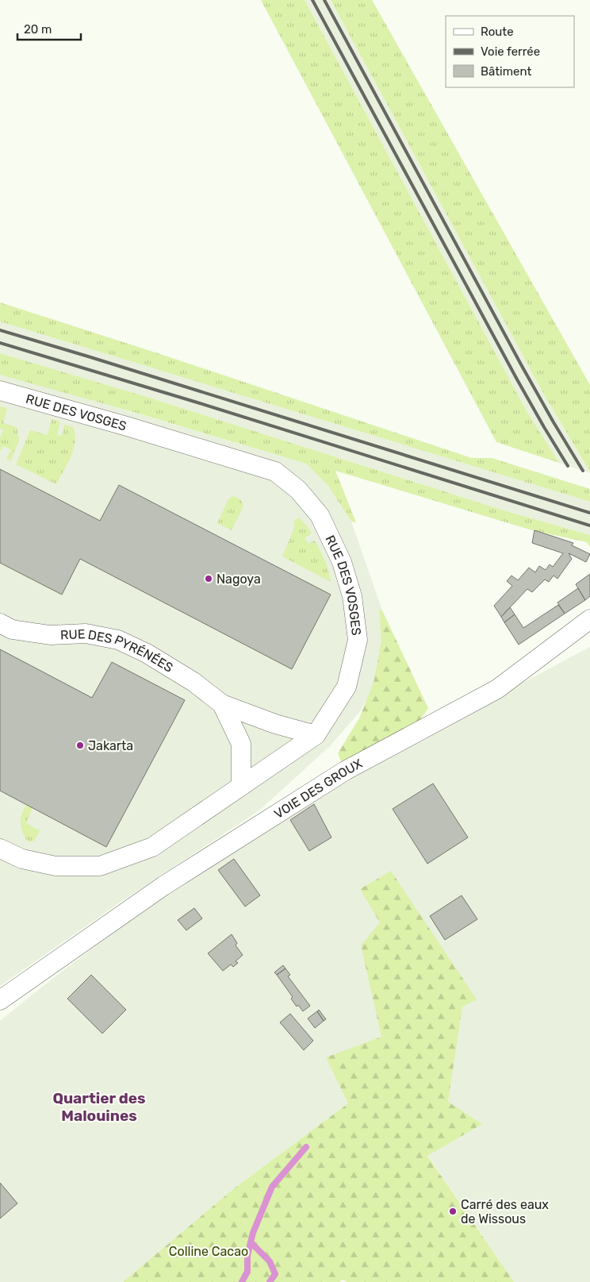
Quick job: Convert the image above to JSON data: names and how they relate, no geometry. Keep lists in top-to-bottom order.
{
  "streets": {
    "street": ["RUE DES VOSGES", "RUE DES PYRÉNÉES", "VOIE DES GROUX"]
  },
  "crossings": [
    ["RUE DES VOSGES", "RUE DES PYRÉNÉES"]
  ],
  "districts": ["Quartier des Malouines"],
  "parks": ["Colline Cacao"],
  "places": ["Nagoya", "Jakarta", "Carré des eaux de Wissous"],
  "legend": ["Route", "Voie ferrée", "Bâtiment"],
  "scale_bar": "20 m"
}
